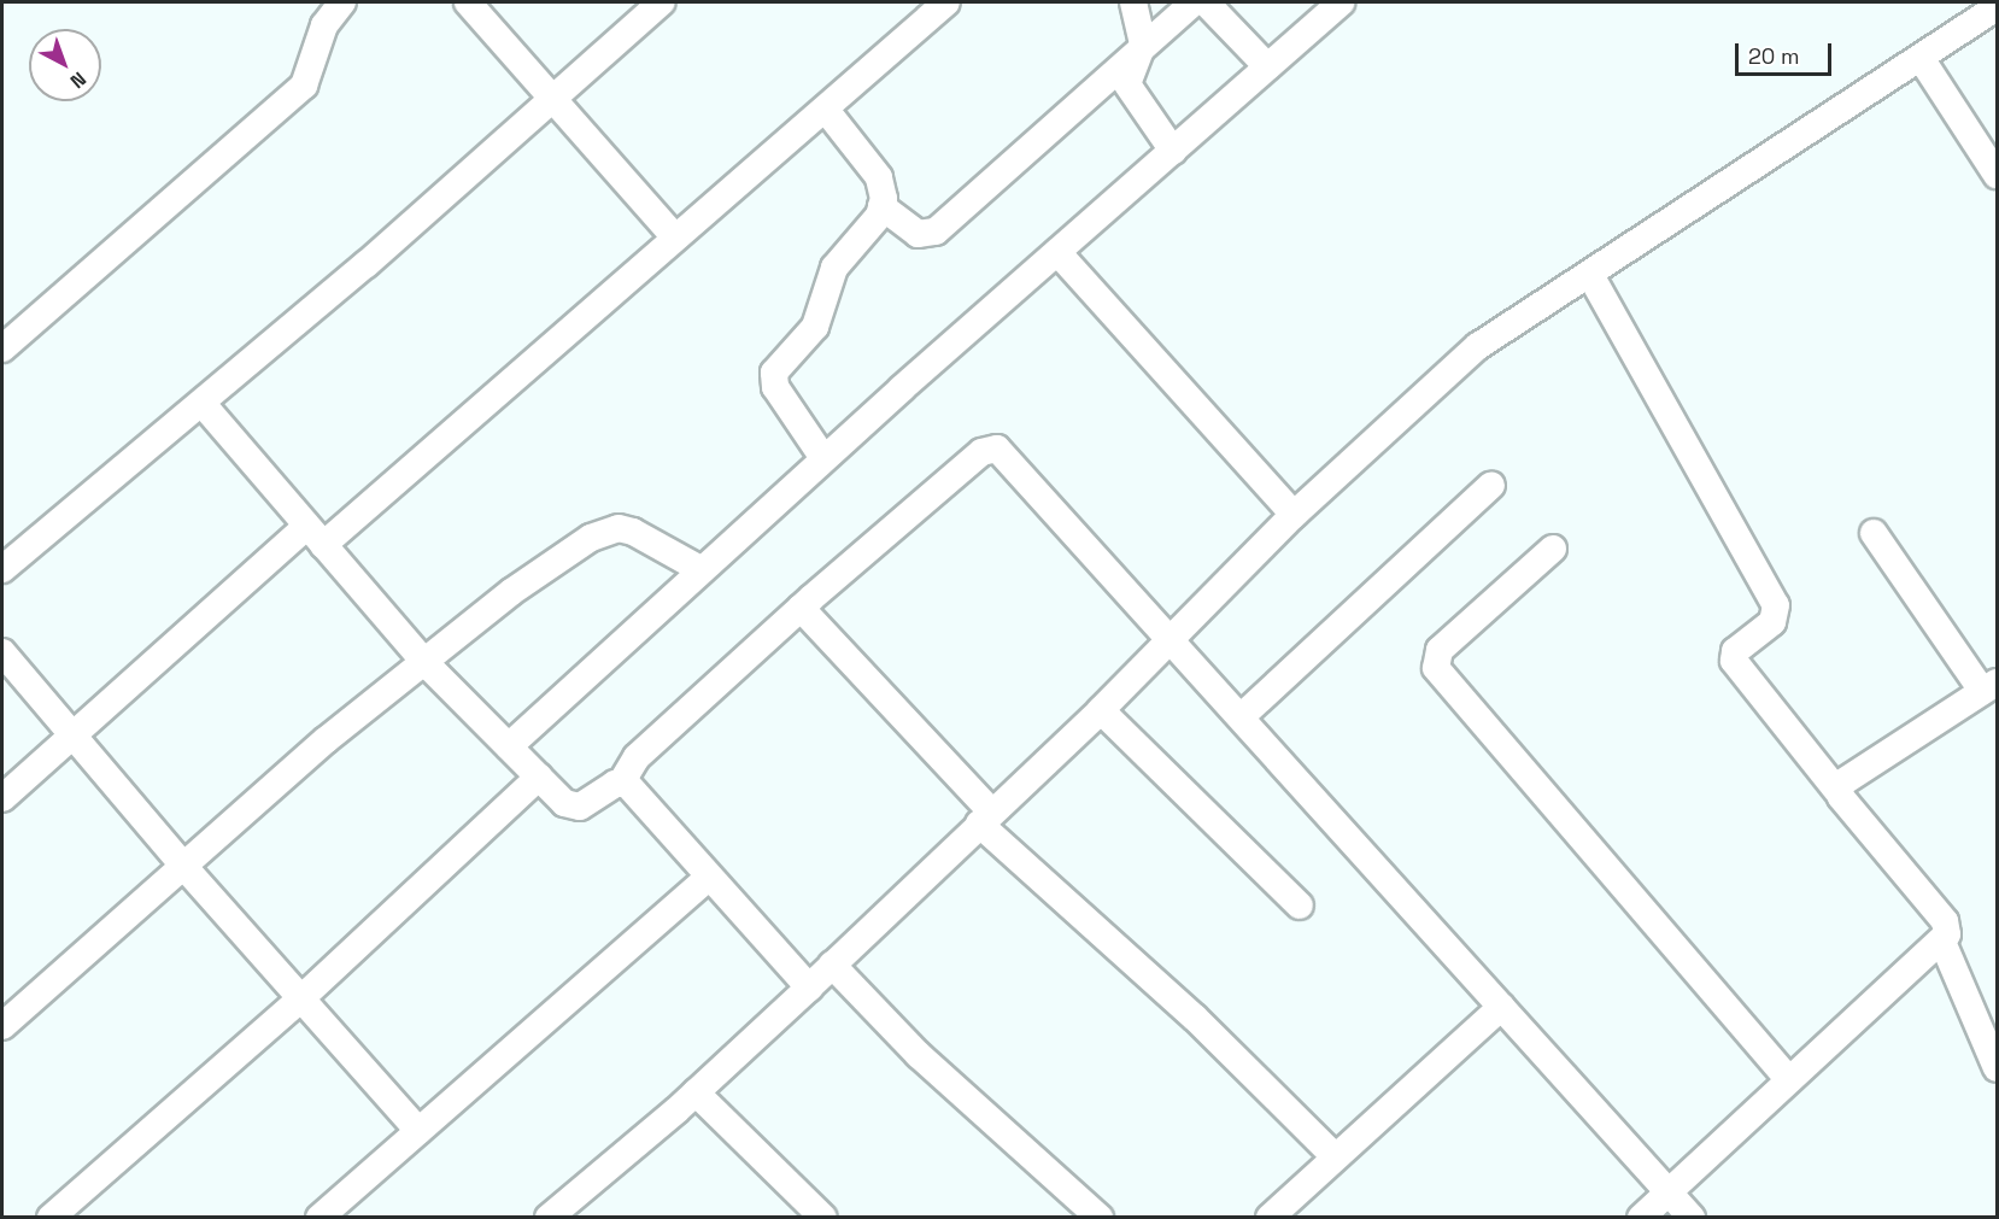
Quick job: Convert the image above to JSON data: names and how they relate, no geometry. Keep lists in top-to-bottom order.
{
  "scale_bar": "20 m",
  "north": "bottom right"
}
